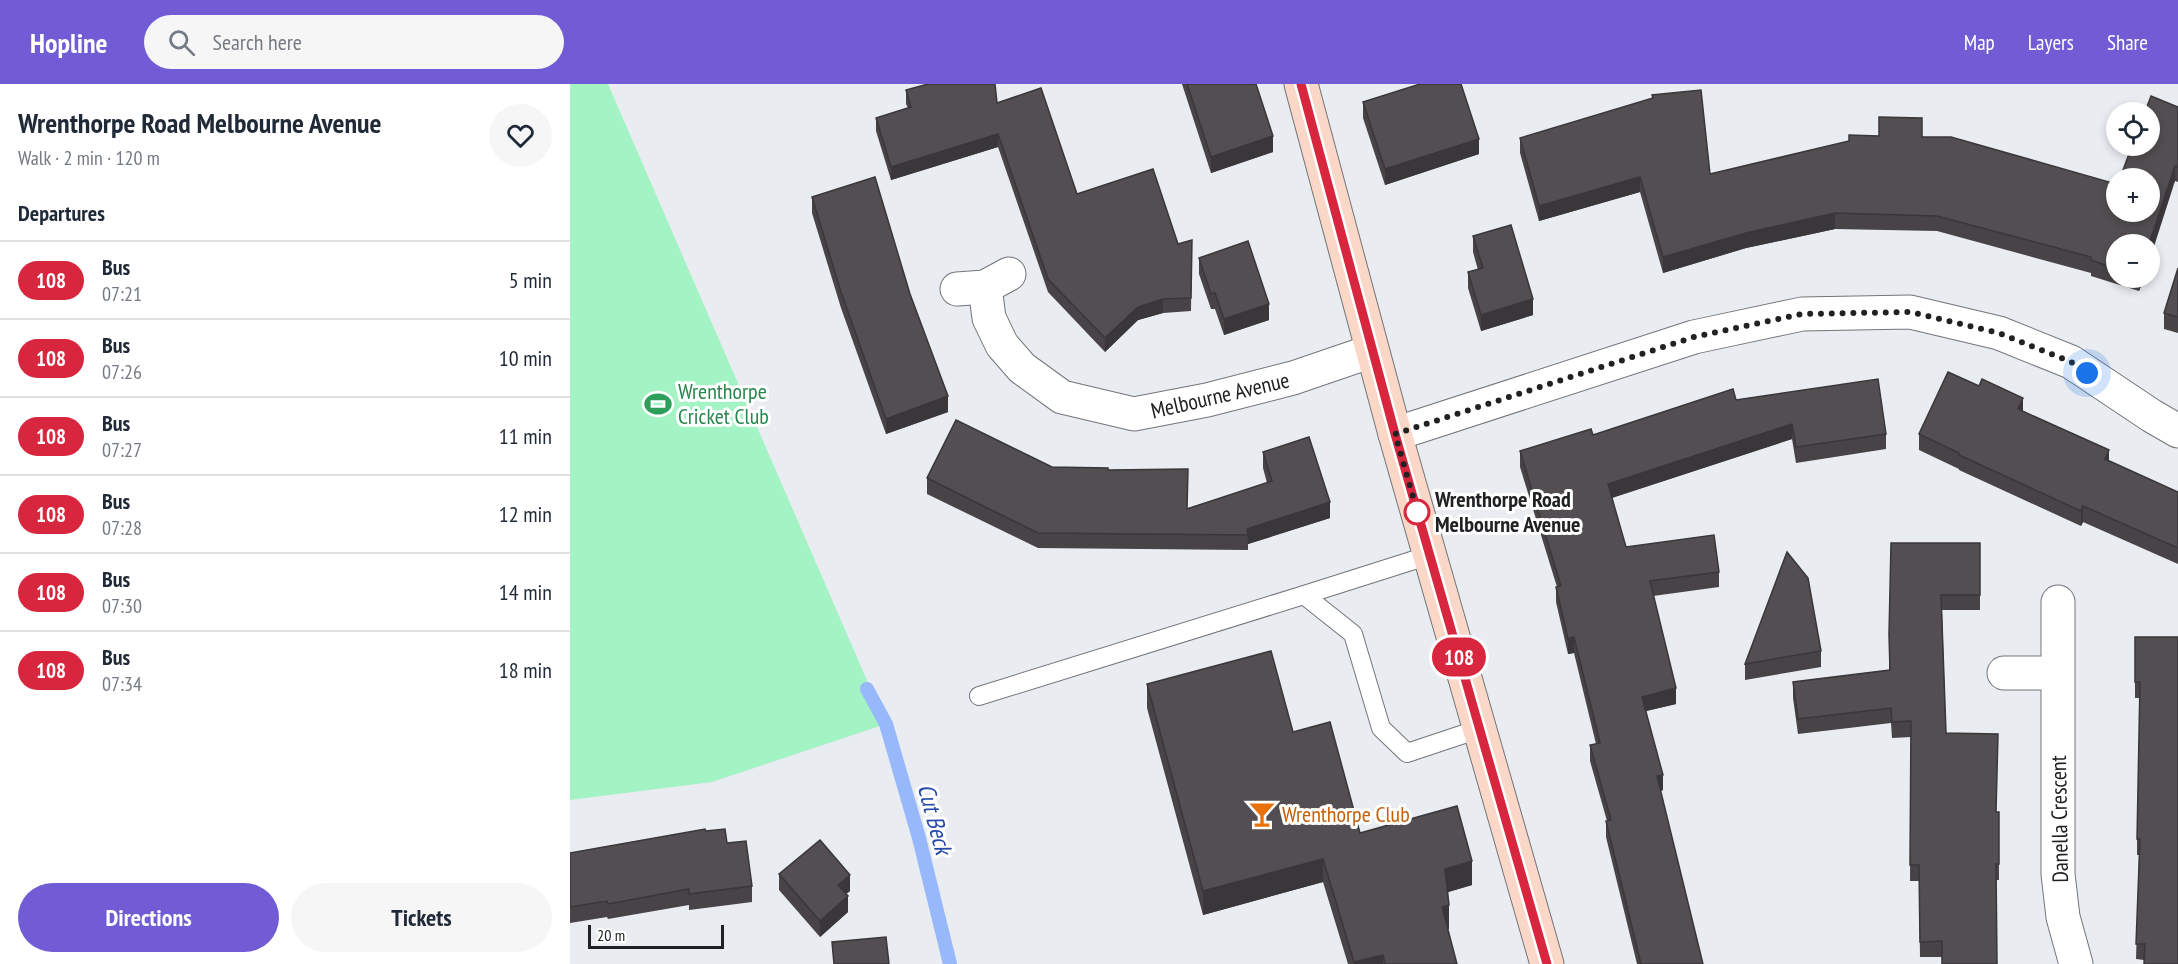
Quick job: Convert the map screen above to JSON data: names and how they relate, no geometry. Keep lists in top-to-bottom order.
{
  "streets": {
    "street": ["Melbourne Avenue", "Danella Crescent"]
  },
  "water": ["Cut Beck"],
  "places": {
    "sports": ["Wrenthorpe Cricket Club"],
    "other": ["Wrenthorpe Road Melbourne Avenue"],
    "bar": ["Wrenthorpe Club"]
  },
  "lines": ["bus line 108"],
  "scale_bar": "20 m",
  "page": {
    "header": "Hopline",
    "search": "Search here",
    "nav": ["Map", "Layers", "Share"],
    "heading": [
      ["Wrenthorpe Road Melbourne Avenue", "Walk · 2 min · 120 m"],
      "Departures"
    ],
    "on_map": "108",
    "map_buttons": ["+", "−"],
    "list": [
      {
        "mark": "108",
        "name": "Bus",
        "note": "07:21",
        "value": "5 min"
      },
      {
        "mark": "108",
        "name": "Bus",
        "note": "07:26",
        "value": "10 min"
      },
      {
        "mark": "108",
        "name": "Bus",
        "note": "07:27",
        "value": "11 min"
      },
      {
        "mark": "108",
        "name": "Bus",
        "note": "07:28",
        "value": "12 min"
      },
      {
        "mark": "108",
        "name": "Bus",
        "note": "07:30",
        "value": "14 min"
      },
      {
        "mark": "108",
        "name": "Bus",
        "note": "07:34",
        "value": "18 min"
      }
    ],
    "buttons": ["Directions", "Tickets"],
    "scale": "20 m"
  }
}
